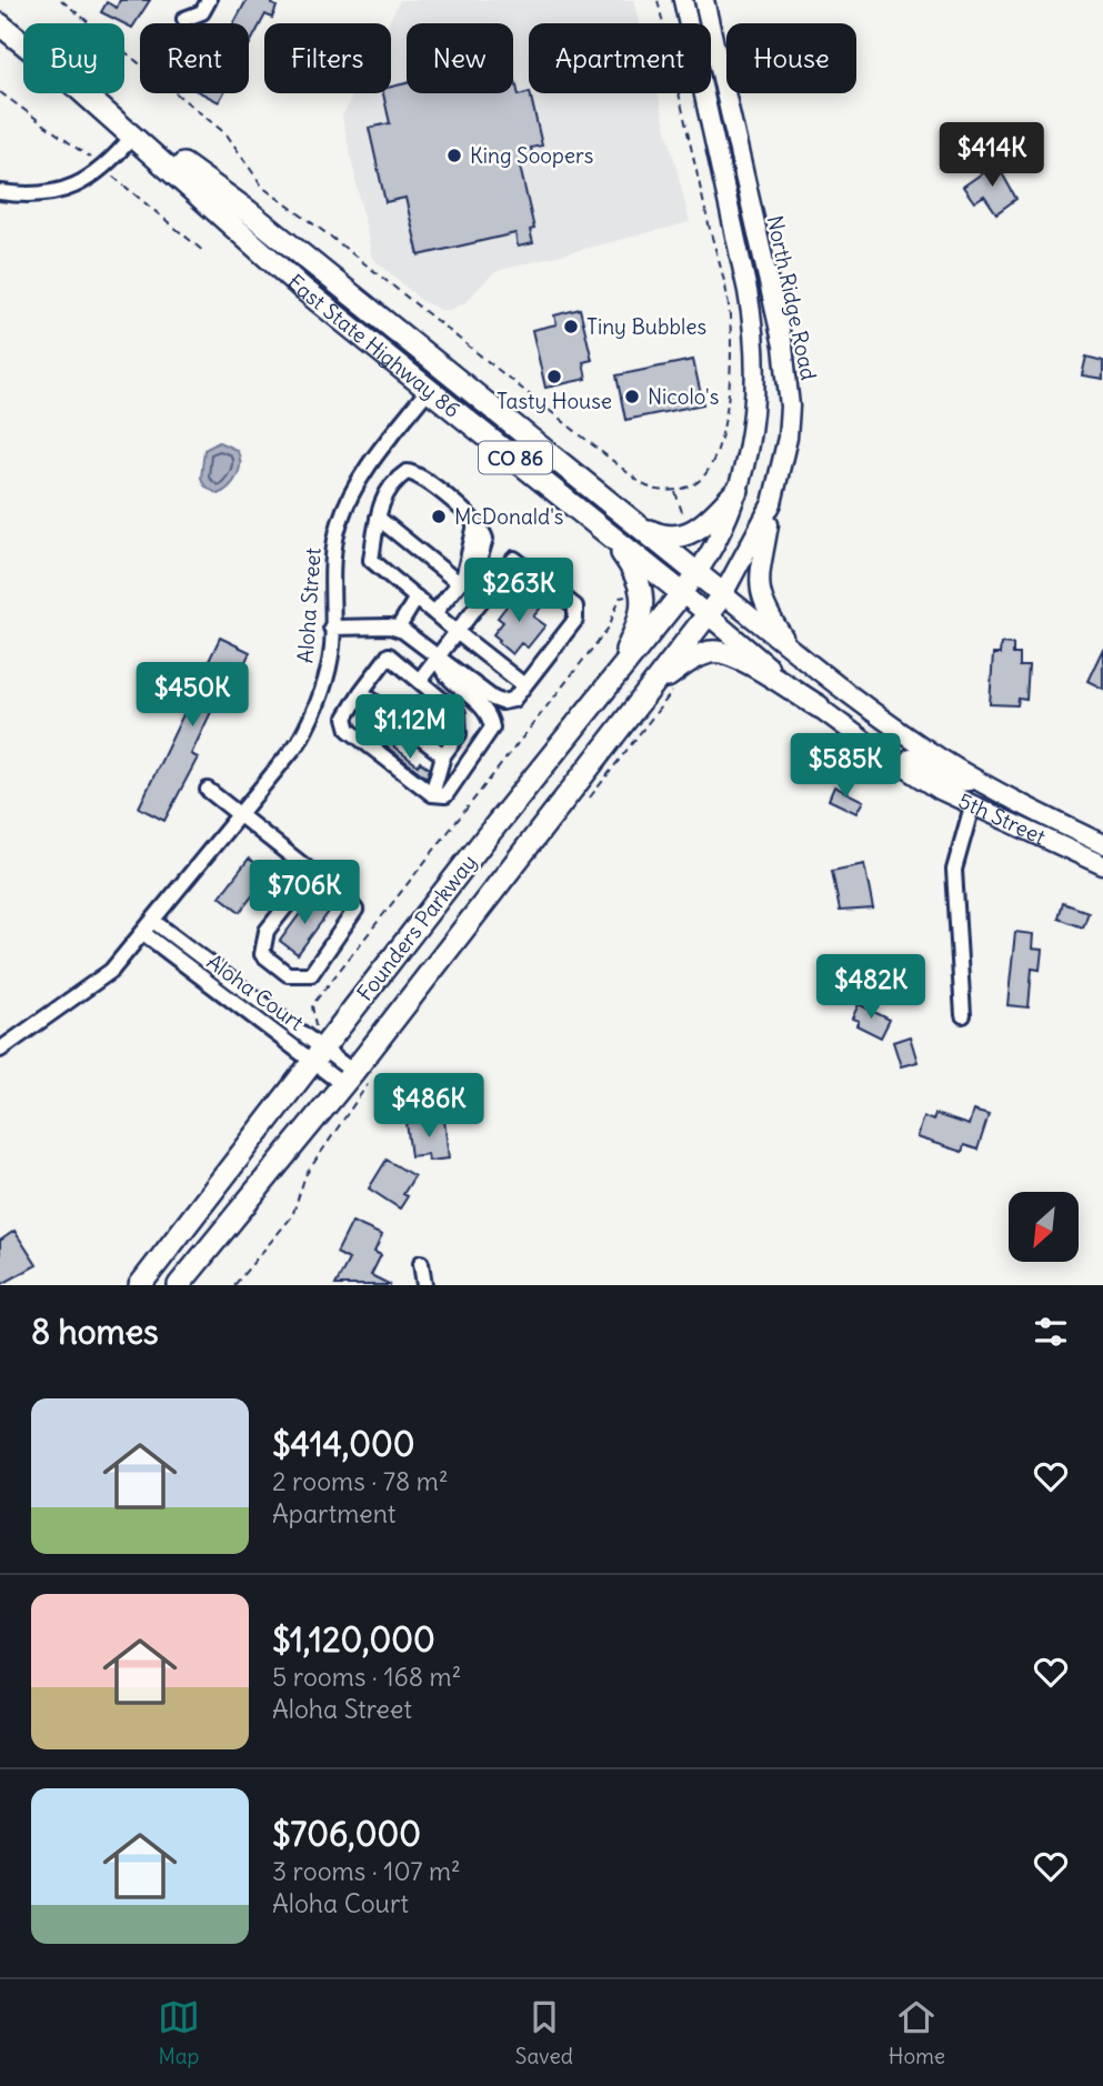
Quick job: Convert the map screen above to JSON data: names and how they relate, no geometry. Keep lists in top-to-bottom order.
{
  "streets": {
    "highway": [
      "East State Highway 86",
      "CO 86",
      "5th Street",
      "Founders Parkway"
    ],
    "main road": ["North Ridge Road"],
    "street": ["Aloha Street", "Aloha Court"]
  },
  "crossings": [
    ["North Ridge Road", "East State Highway 86"],
    ["North Ridge Road", "5th Street"],
    ["North Ridge Road", "Founders Parkway"],
    ["East State Highway 86", "CO 86"],
    ["East State Highway 86", "Aloha Street"],
    ["East State Highway 86", "5th Street"],
    ["East State Highway 86", "Founders Parkway"],
    ["Aloha Street", "Aloha Court"],
    ["5th Street", "Founders Parkway"],
    ["Founders Parkway", "Aloha Court"]
  ],
  "places": [
    "King Soopers",
    "Tiny Bubbles",
    "Tasty House",
    "Nicolo's",
    "McDonald's"
  ],
  "north": "bottom left",
  "page": {
    "chip": [
      "Buy",
      "Rent",
      "Filters",
      "New",
      "Apartment",
      "House"
    ],
    "price": [
      "$414K",
      "$263K",
      "$450K",
      "$1.12M",
      "$585K",
      "$706K",
      "$482K",
      "$486K"
    ],
    "heading": "8 homes",
    "list": [
      {
        "name": "$414,000",
        "note": "2 rooms · 78 m² · Apartment"
      },
      {
        "name": "$1,120,000",
        "note": "5 rooms · 168 m² · Aloha Street"
      },
      {
        "name": "$706,000",
        "note": "3 rooms · 107 m² · Aloha Court"
      }
    ],
    "tabs": ["Map", "Saved", "Home"]
  }
}
